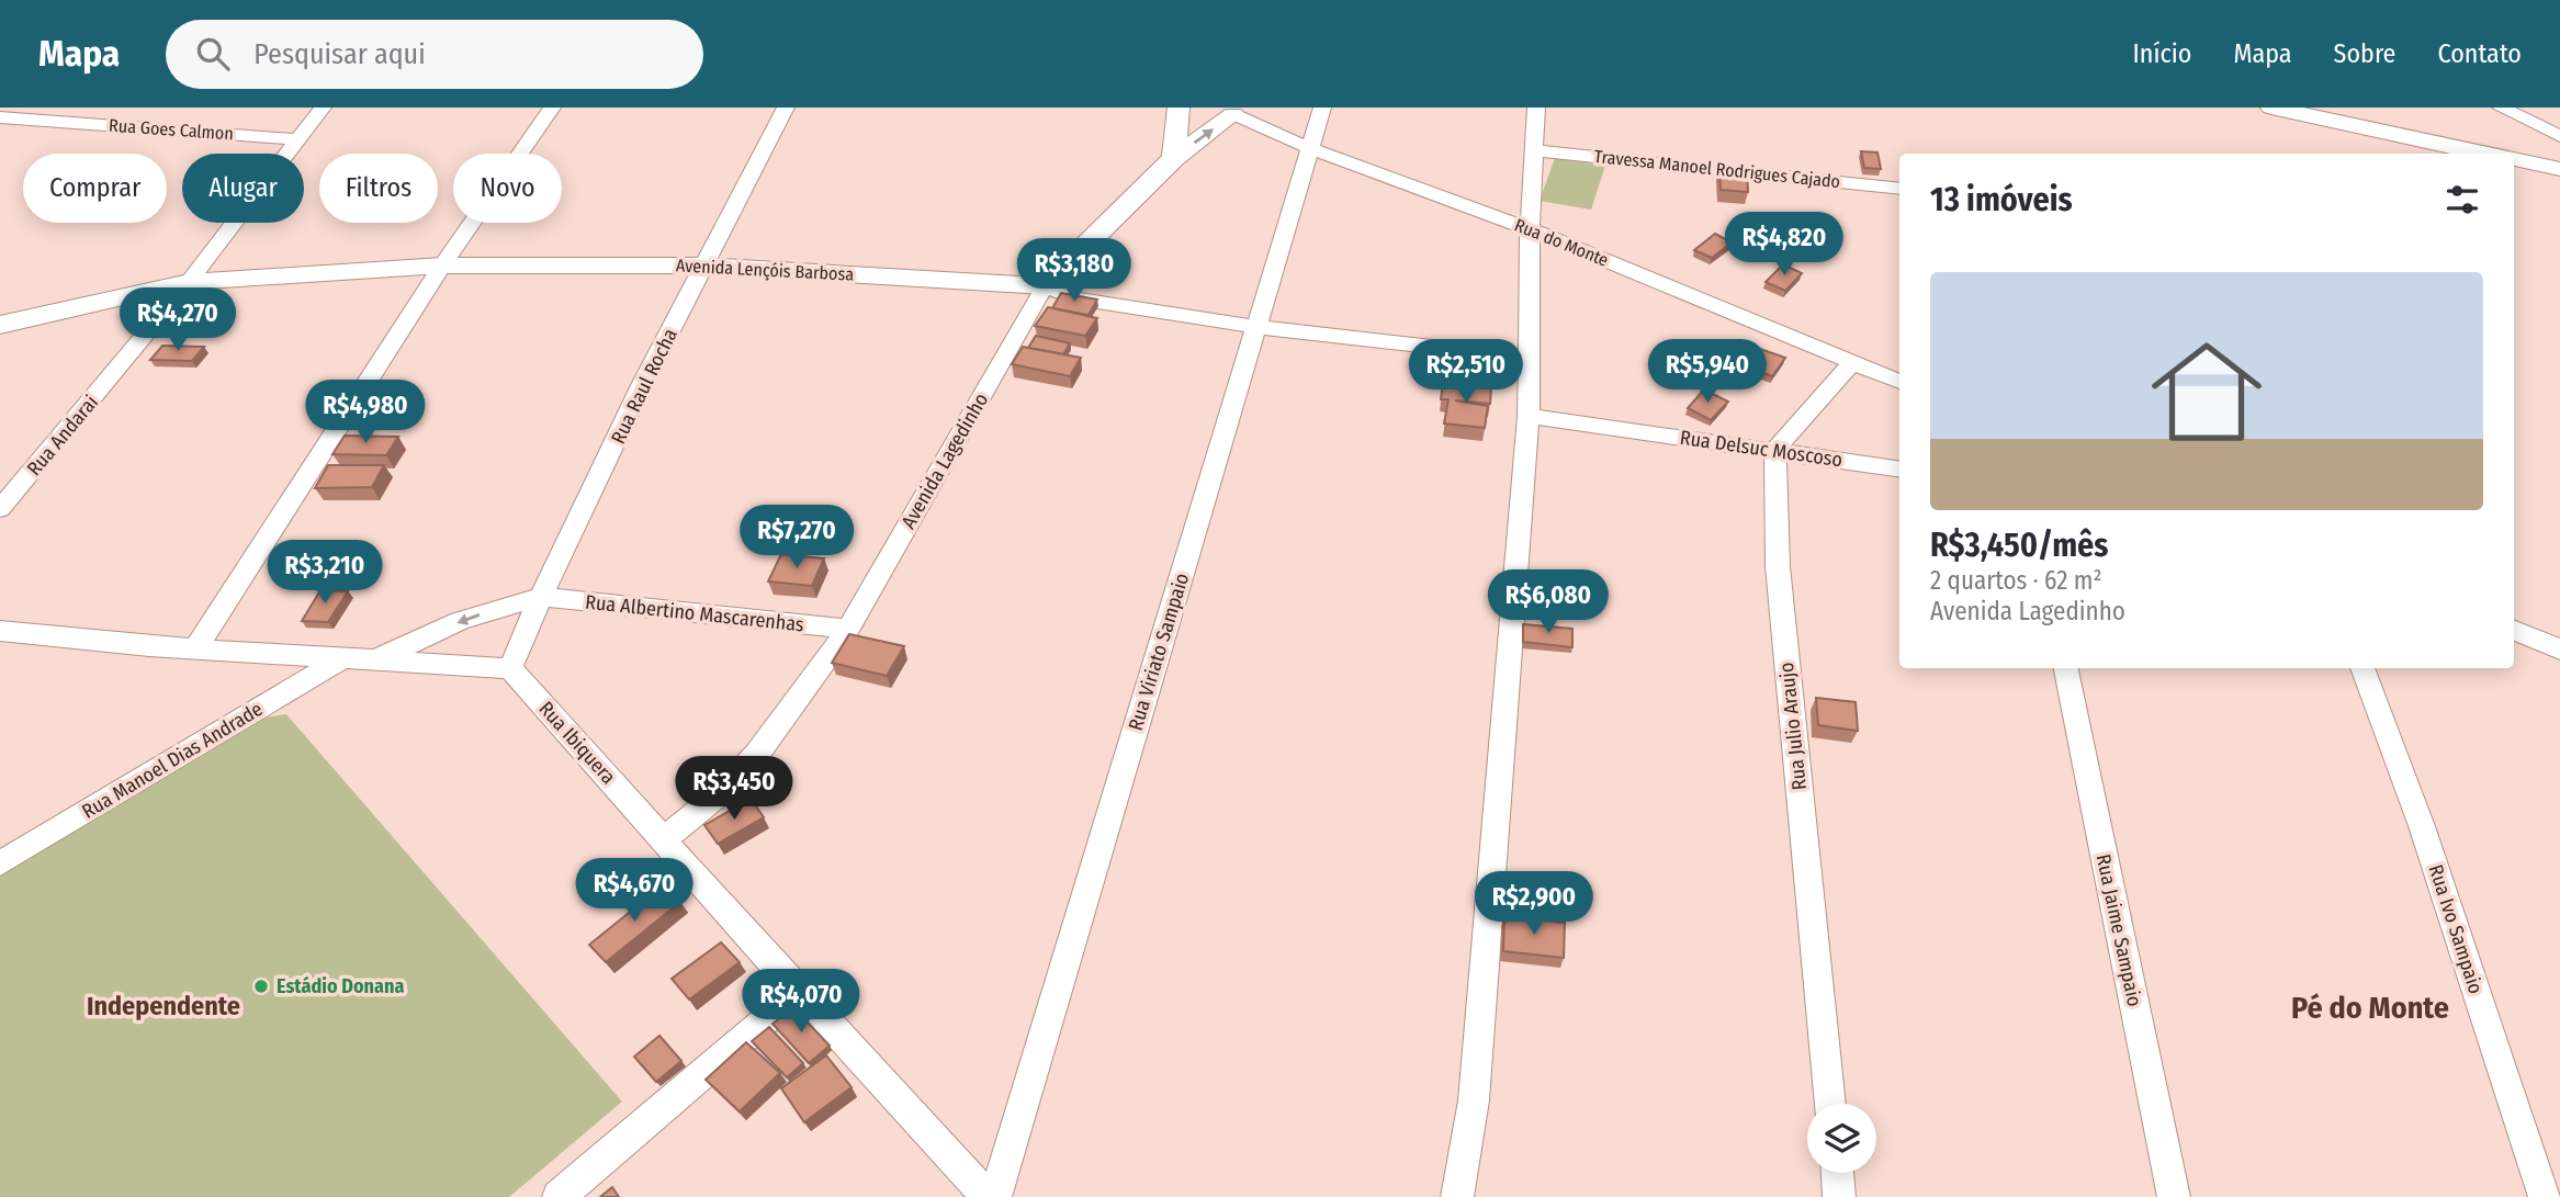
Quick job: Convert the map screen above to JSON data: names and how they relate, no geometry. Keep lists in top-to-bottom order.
{
  "streets": {
    "street": [
      "Rua Goes Calmon",
      "Travessa Manoel Rodrigues Cajado",
      "Rua do Monte",
      "Avenida Lençóis Barbosa",
      "Rua Raul Rocha",
      "Rua Andarai",
      "Rua Delsuc Moscoso",
      "Avenida Lagedinho",
      "Rua Albertino Mascarenhas",
      "Rua Viriato Sampaio",
      "Rua Julio Araujo",
      "Rua Ibiquera",
      "Rua Manoel Dias Andrade",
      "Rua Ivo Sampaio",
      "Rua Jaime Sampaio"
    ]
  },
  "crossings": [
    ["Rua Goes Calmon", "Rua Andarai"],
    ["Rua do Monte", "Avenida Lagedinho"],
    ["Rua do Monte", "Rua Viriato Sampaio"],
    ["Avenida Lençóis Barbosa", "Rua Raul Rocha"],
    ["Avenida Lençóis Barbosa", "Rua Andarai"],
    ["Avenida Lençóis Barbosa", "Avenida Lagedinho"],
    ["Avenida Lençóis Barbosa", "Rua Viriato Sampaio"],
    ["Rua Raul Rocha", "Rua Albertino Mascarenhas"],
    ["Rua Raul Rocha", "Rua Ibiquera"],
    ["Rua Delsuc Moscoso", "Rua Julio Araujo"],
    ["Avenida Lagedinho", "Rua Albertino Mascarenhas"],
    ["Avenida Lagedinho", "Rua Ibiquera"]
  ],
  "districts": ["Independente", "Pé do Monte"],
  "places": ["Estádio Donana"],
  "page": {
    "header": "Mapa",
    "search": "Pesquisar aqui",
    "nav": [
      "Início",
      "Mapa",
      "Sobre",
      "Contato"
    ],
    "chip": [
      "Comprar",
      "Alugar",
      "Filtros",
      "Novo"
    ],
    "heading": "13 imóveis",
    "price": [
      "R$4,820",
      "R$3,180",
      "R$4,270",
      "R$2,510",
      "R$5,940",
      "R$4,980",
      "R$7,270",
      "R$3,210",
      "R$6,080",
      "R$3,450",
      "R$4,670",
      "R$2,900",
      "R$4,070"
    ],
    "list": [
      {
        "name": "R$3,450/mês",
        "note": "2 quartos · 62 m² · Avenida Lagedinho"
      }
    ]
  }
}
